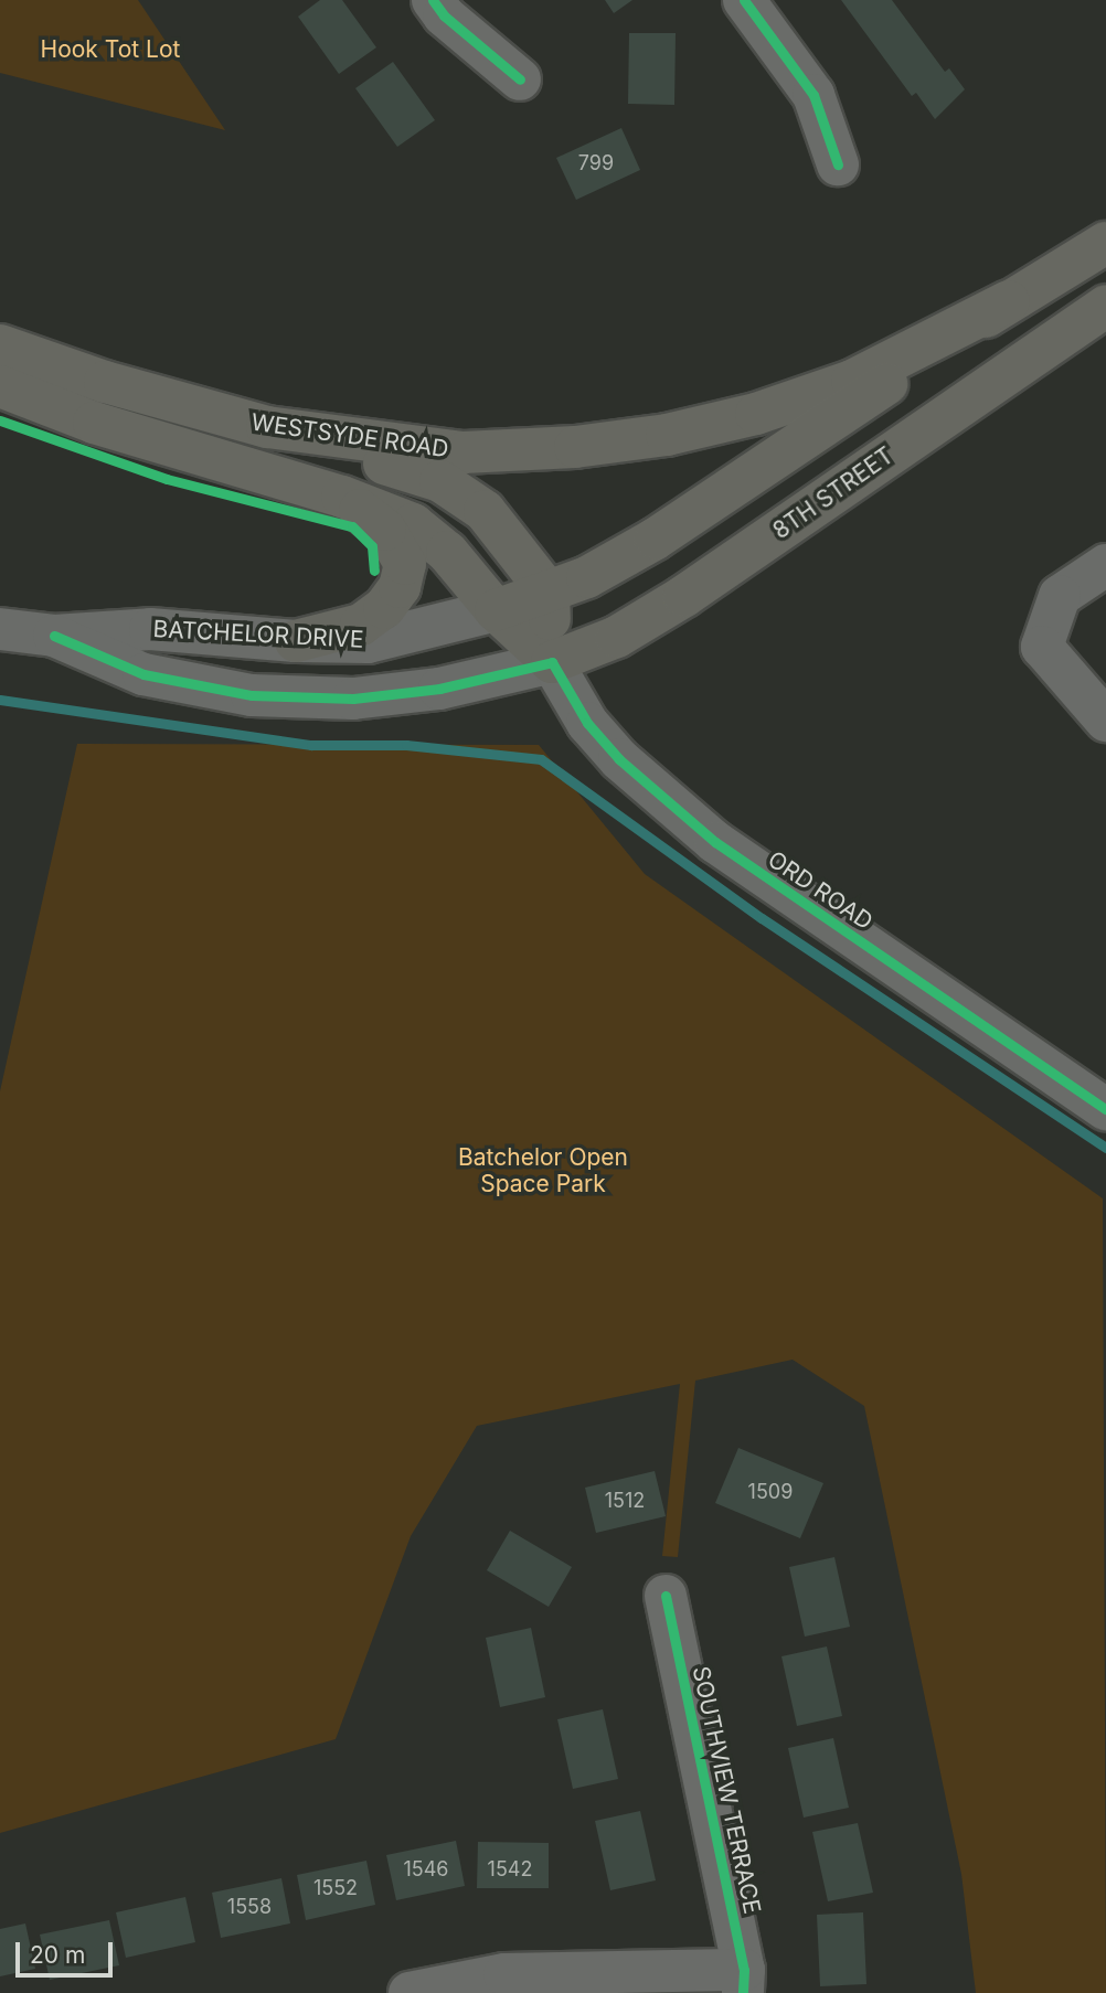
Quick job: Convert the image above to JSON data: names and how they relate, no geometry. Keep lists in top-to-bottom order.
{
  "streets": {
    "main road": ["WESTSYDE ROAD", "8TH STREET", "BATCHELOR DRIVE"],
    "street": ["ORD ROAD", "SOUTHVIEW TERRACE"]
  },
  "crossings": [
    ["WESTSYDE ROAD", "8TH STREET"],
    ["WESTSYDE ROAD", "BATCHELOR DRIVE"],
    ["WESTSYDE ROAD", "ORD ROAD"],
    ["8TH STREET", "BATCHELOR DRIVE"],
    ["8TH STREET", "ORD ROAD"],
    ["BATCHELOR DRIVE", "ORD ROAD"]
  ],
  "parks": ["Hook Tot Lot", "Batchelor Open Space Park"],
  "house_numbers": [
    "799",
    "1509",
    "1512",
    "1546",
    "1542",
    "1552",
    "1558"
  ],
  "scale_bar": "20 m"
}
